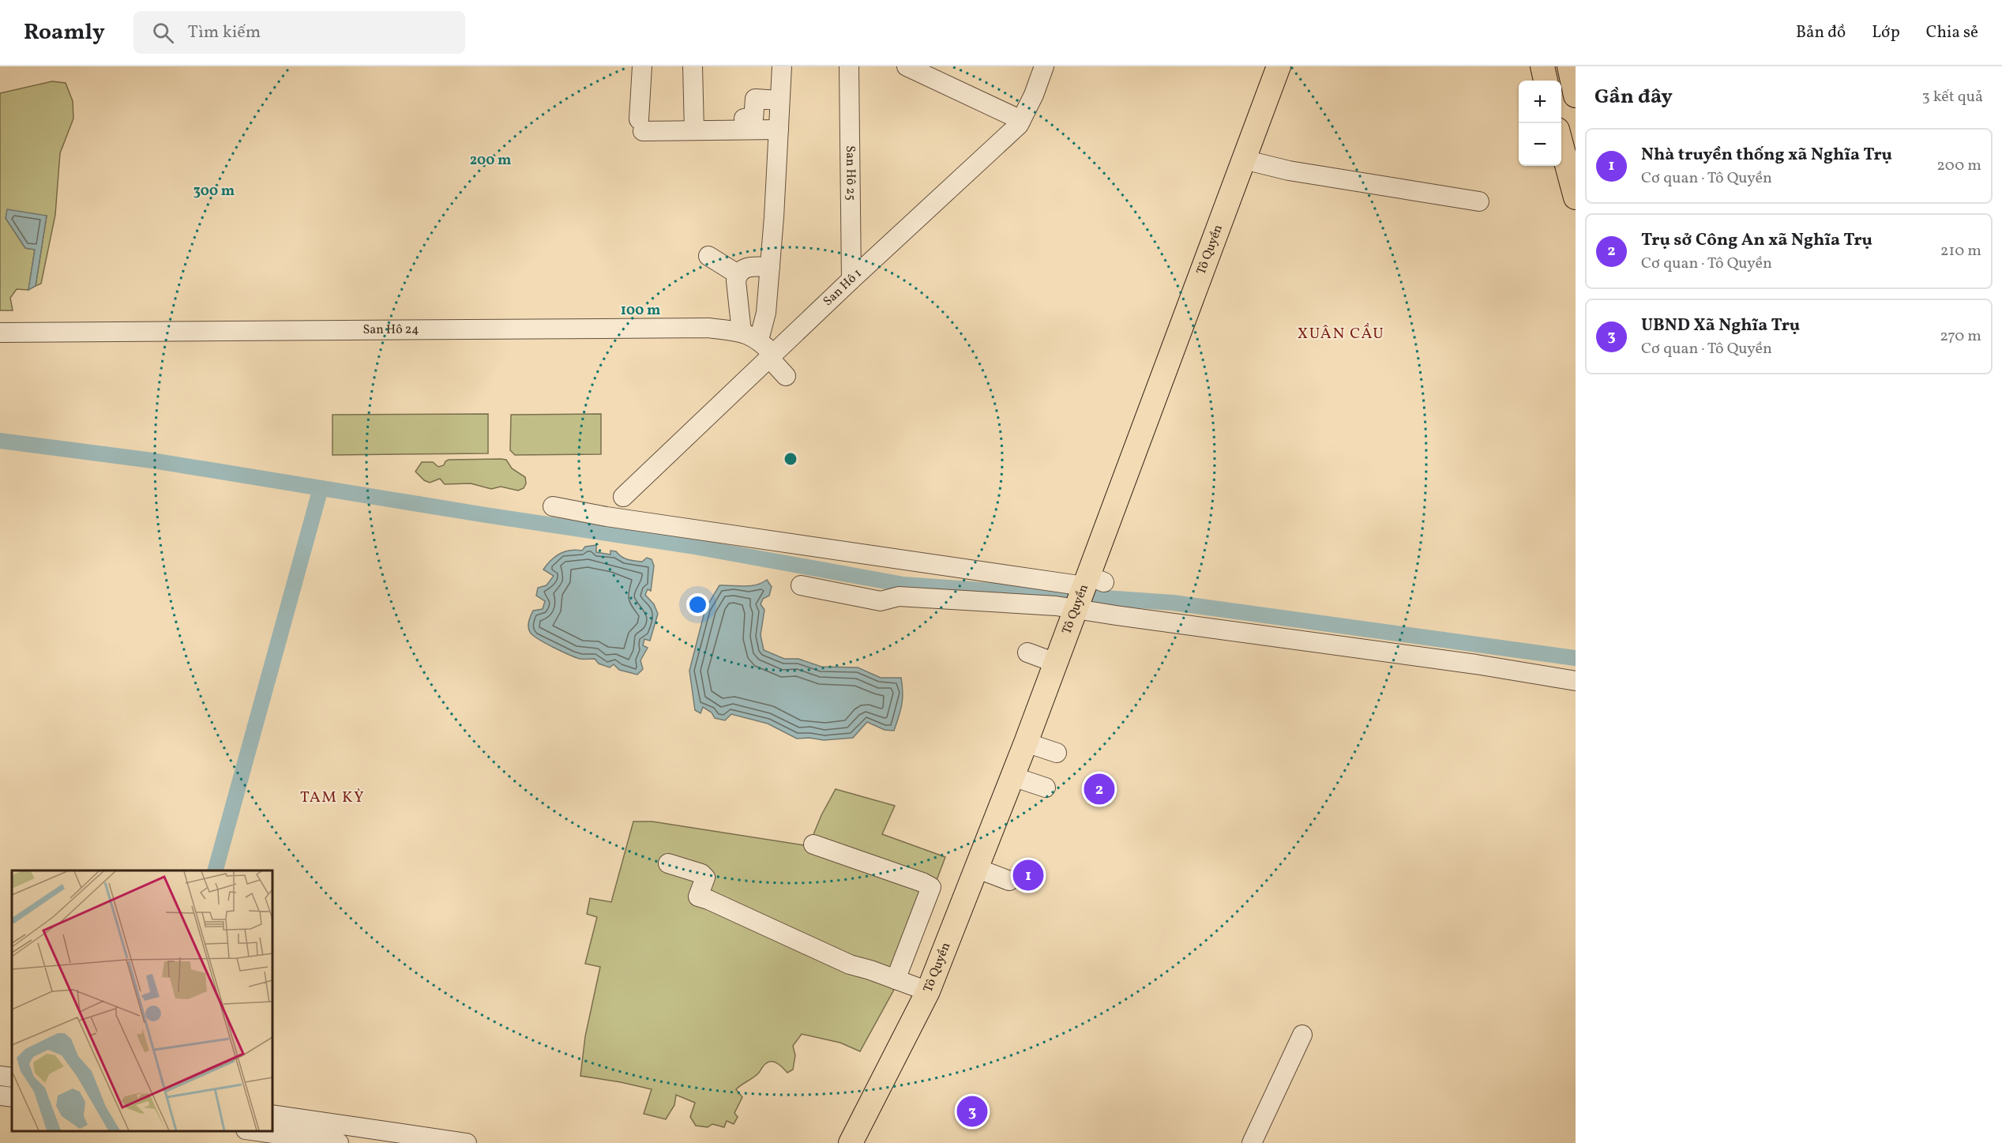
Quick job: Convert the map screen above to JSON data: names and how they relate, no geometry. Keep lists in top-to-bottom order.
{
  "streets": {
    "main road": ["Tô Quyền"],
    "street": ["San Hô 25", "San Hô 1", "San Hô 24"]
  },
  "crossings": [
    ["San Hô 25", "San Hô 1"]
  ],
  "districts": ["XUÂN CẦU", "TAM KỲ"],
  "page": {
    "header": "Roamly",
    "search": "Tìm kiếm",
    "nav": ["Bản đồ", "Lớp", "Chia sẻ"],
    "heading": ["Gần đây", "3 kết quả"],
    "map_buttons": ["+", "−"],
    "list": [
      {
        "mark": "1",
        "name": "Nhà truyền thống xã Nghĩa Trụ",
        "note": "Cơ quan · Tô Quyền",
        "value": "200 m"
      },
      {
        "mark": "2",
        "name": "Trụ sở Công An xã Nghĩa Trụ",
        "note": "Cơ quan · Tô Quyền",
        "value": "210 m"
      },
      {
        "mark": "3",
        "name": "UBND Xã Nghĩa Trụ",
        "note": "Cơ quan · Tô Quyền",
        "value": "270 m"
      }
    ],
    "pins": ["2", "1", "3"]
  },
  "rings": ["200 m", "300 m", "100 m"]
}
